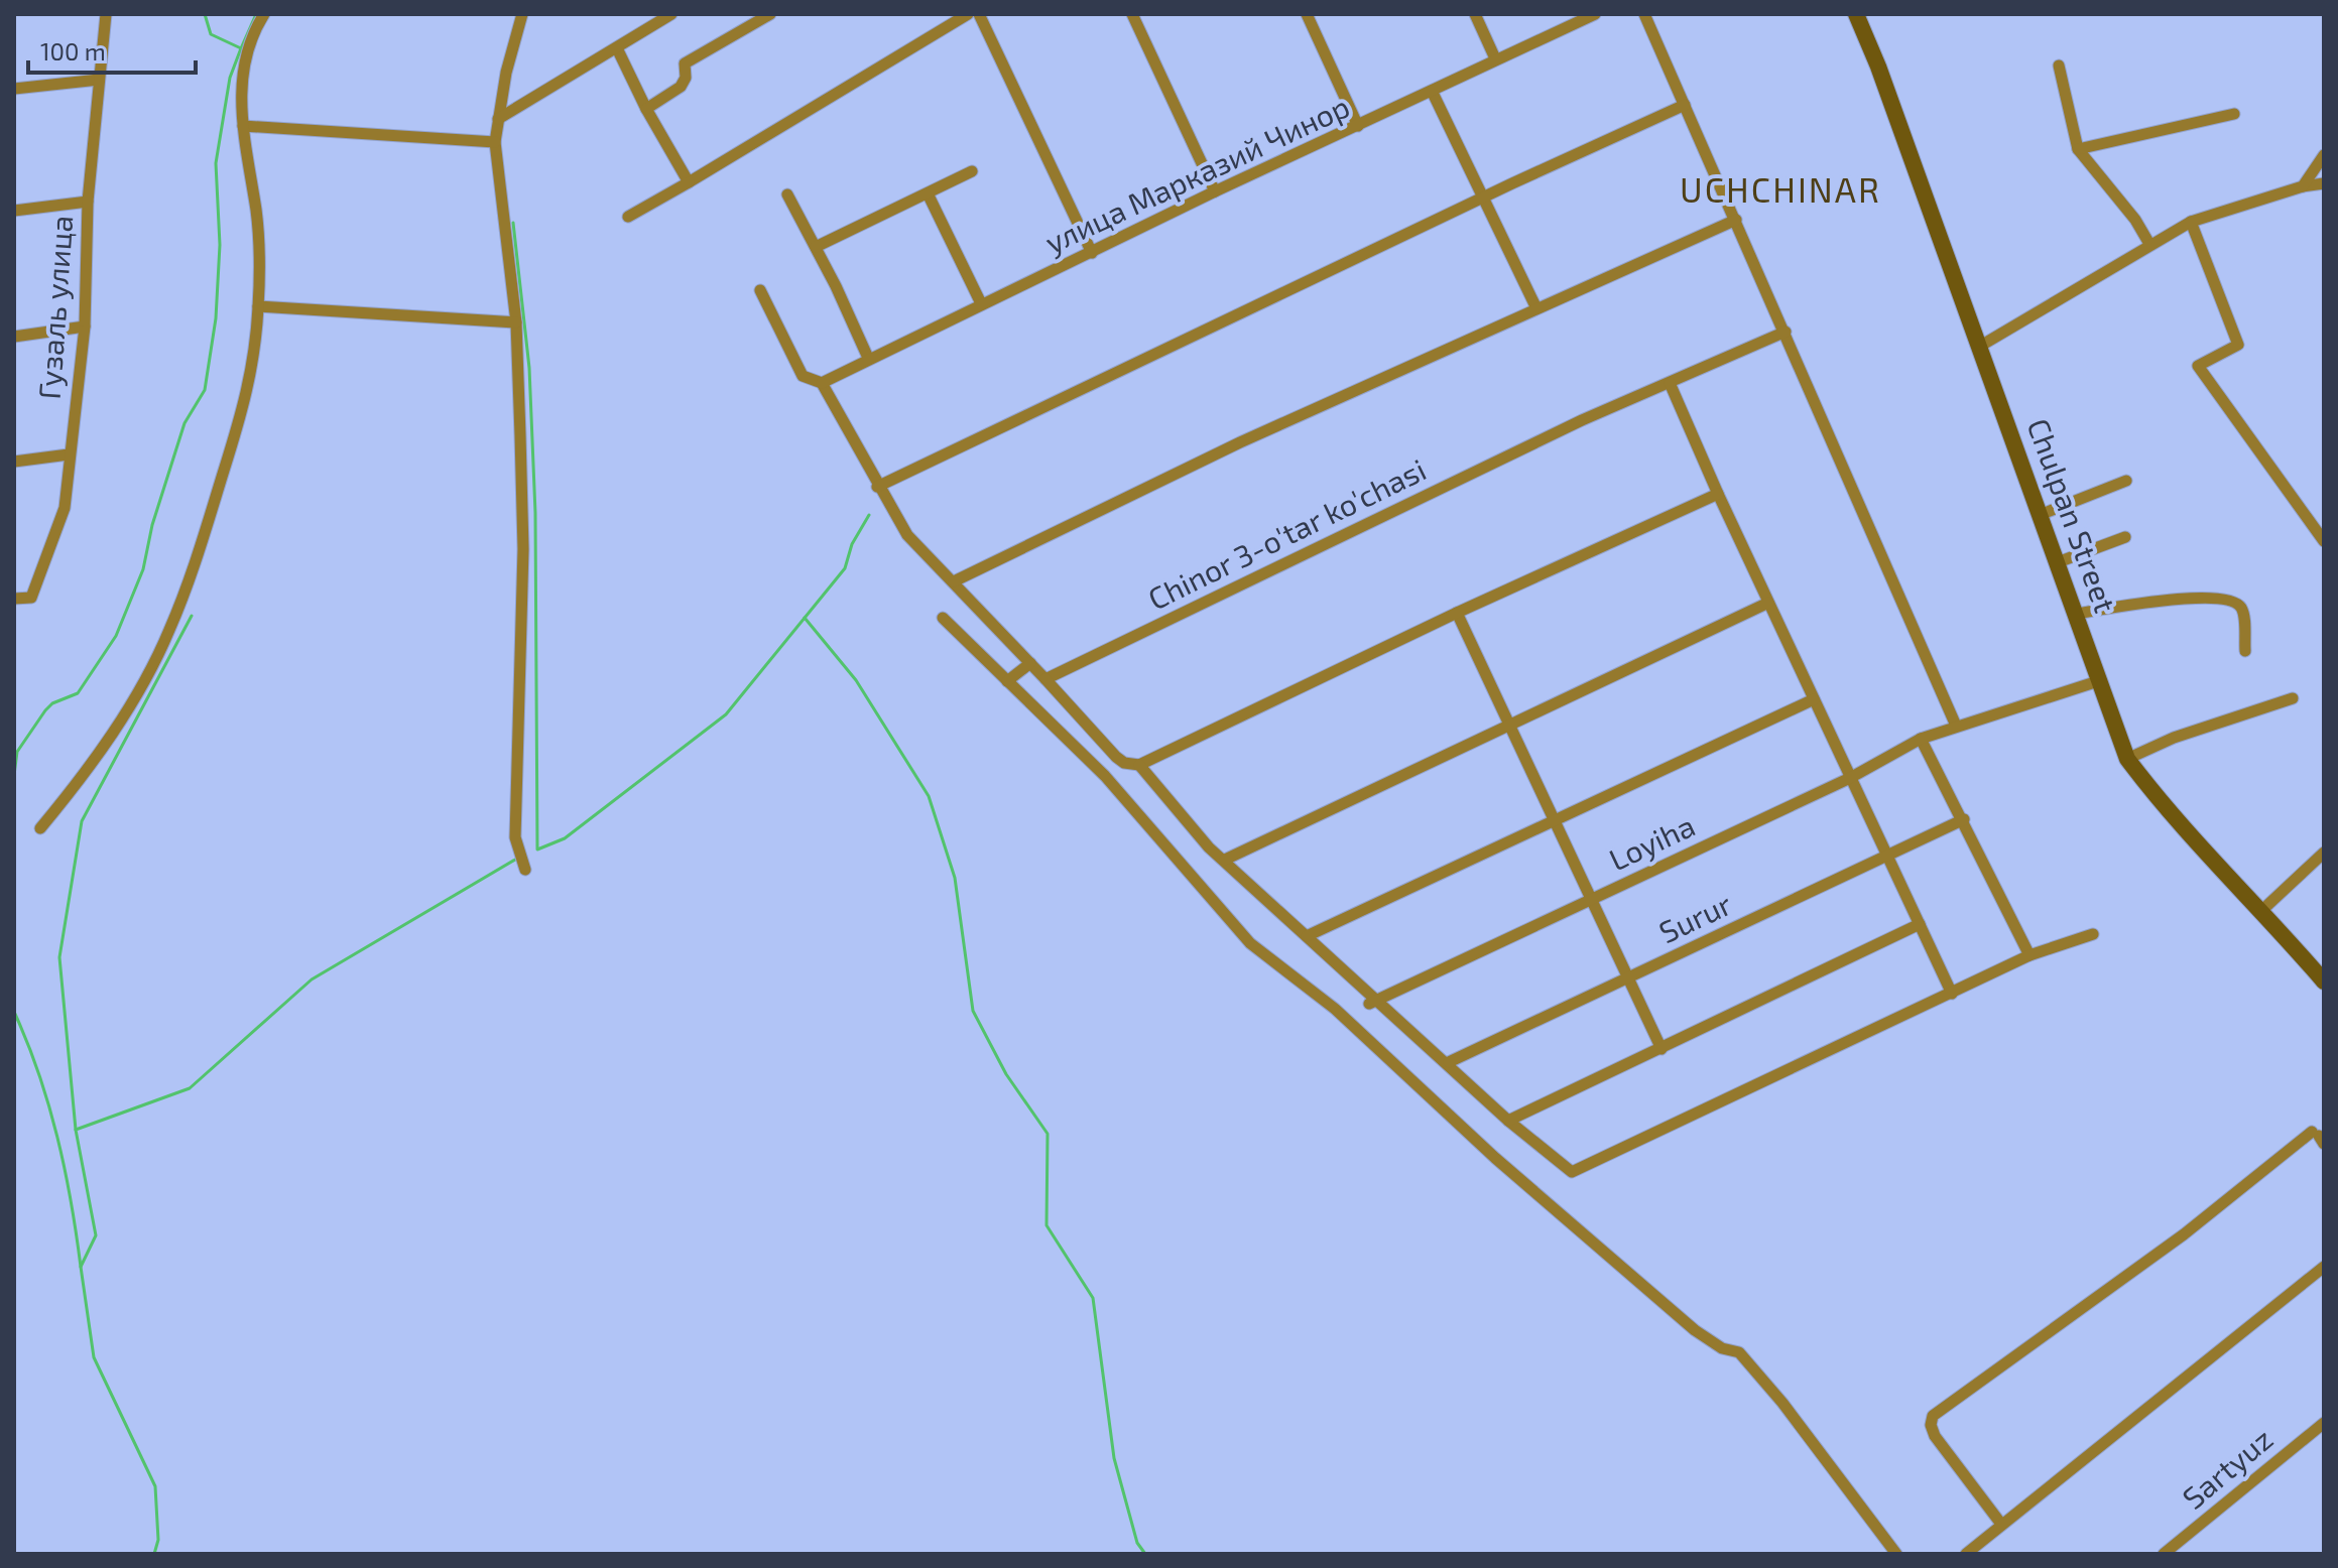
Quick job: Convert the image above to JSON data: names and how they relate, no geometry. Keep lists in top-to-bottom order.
{
  "streets": {
    "main road": ["Chulpan Street"],
    "street": [
      "улица Марказий Чинор",
      "Гузаль улица",
      "Chinor 3-o'tar ko'chasi",
      "Loyiha",
      "Surur",
      "Sartyuz"
    ]
  },
  "crossings": [
    ["Chulpan Street", "Loyiha"]
  ],
  "districts": ["UCHCHINAR"],
  "scale_bar": "100 m"
}
